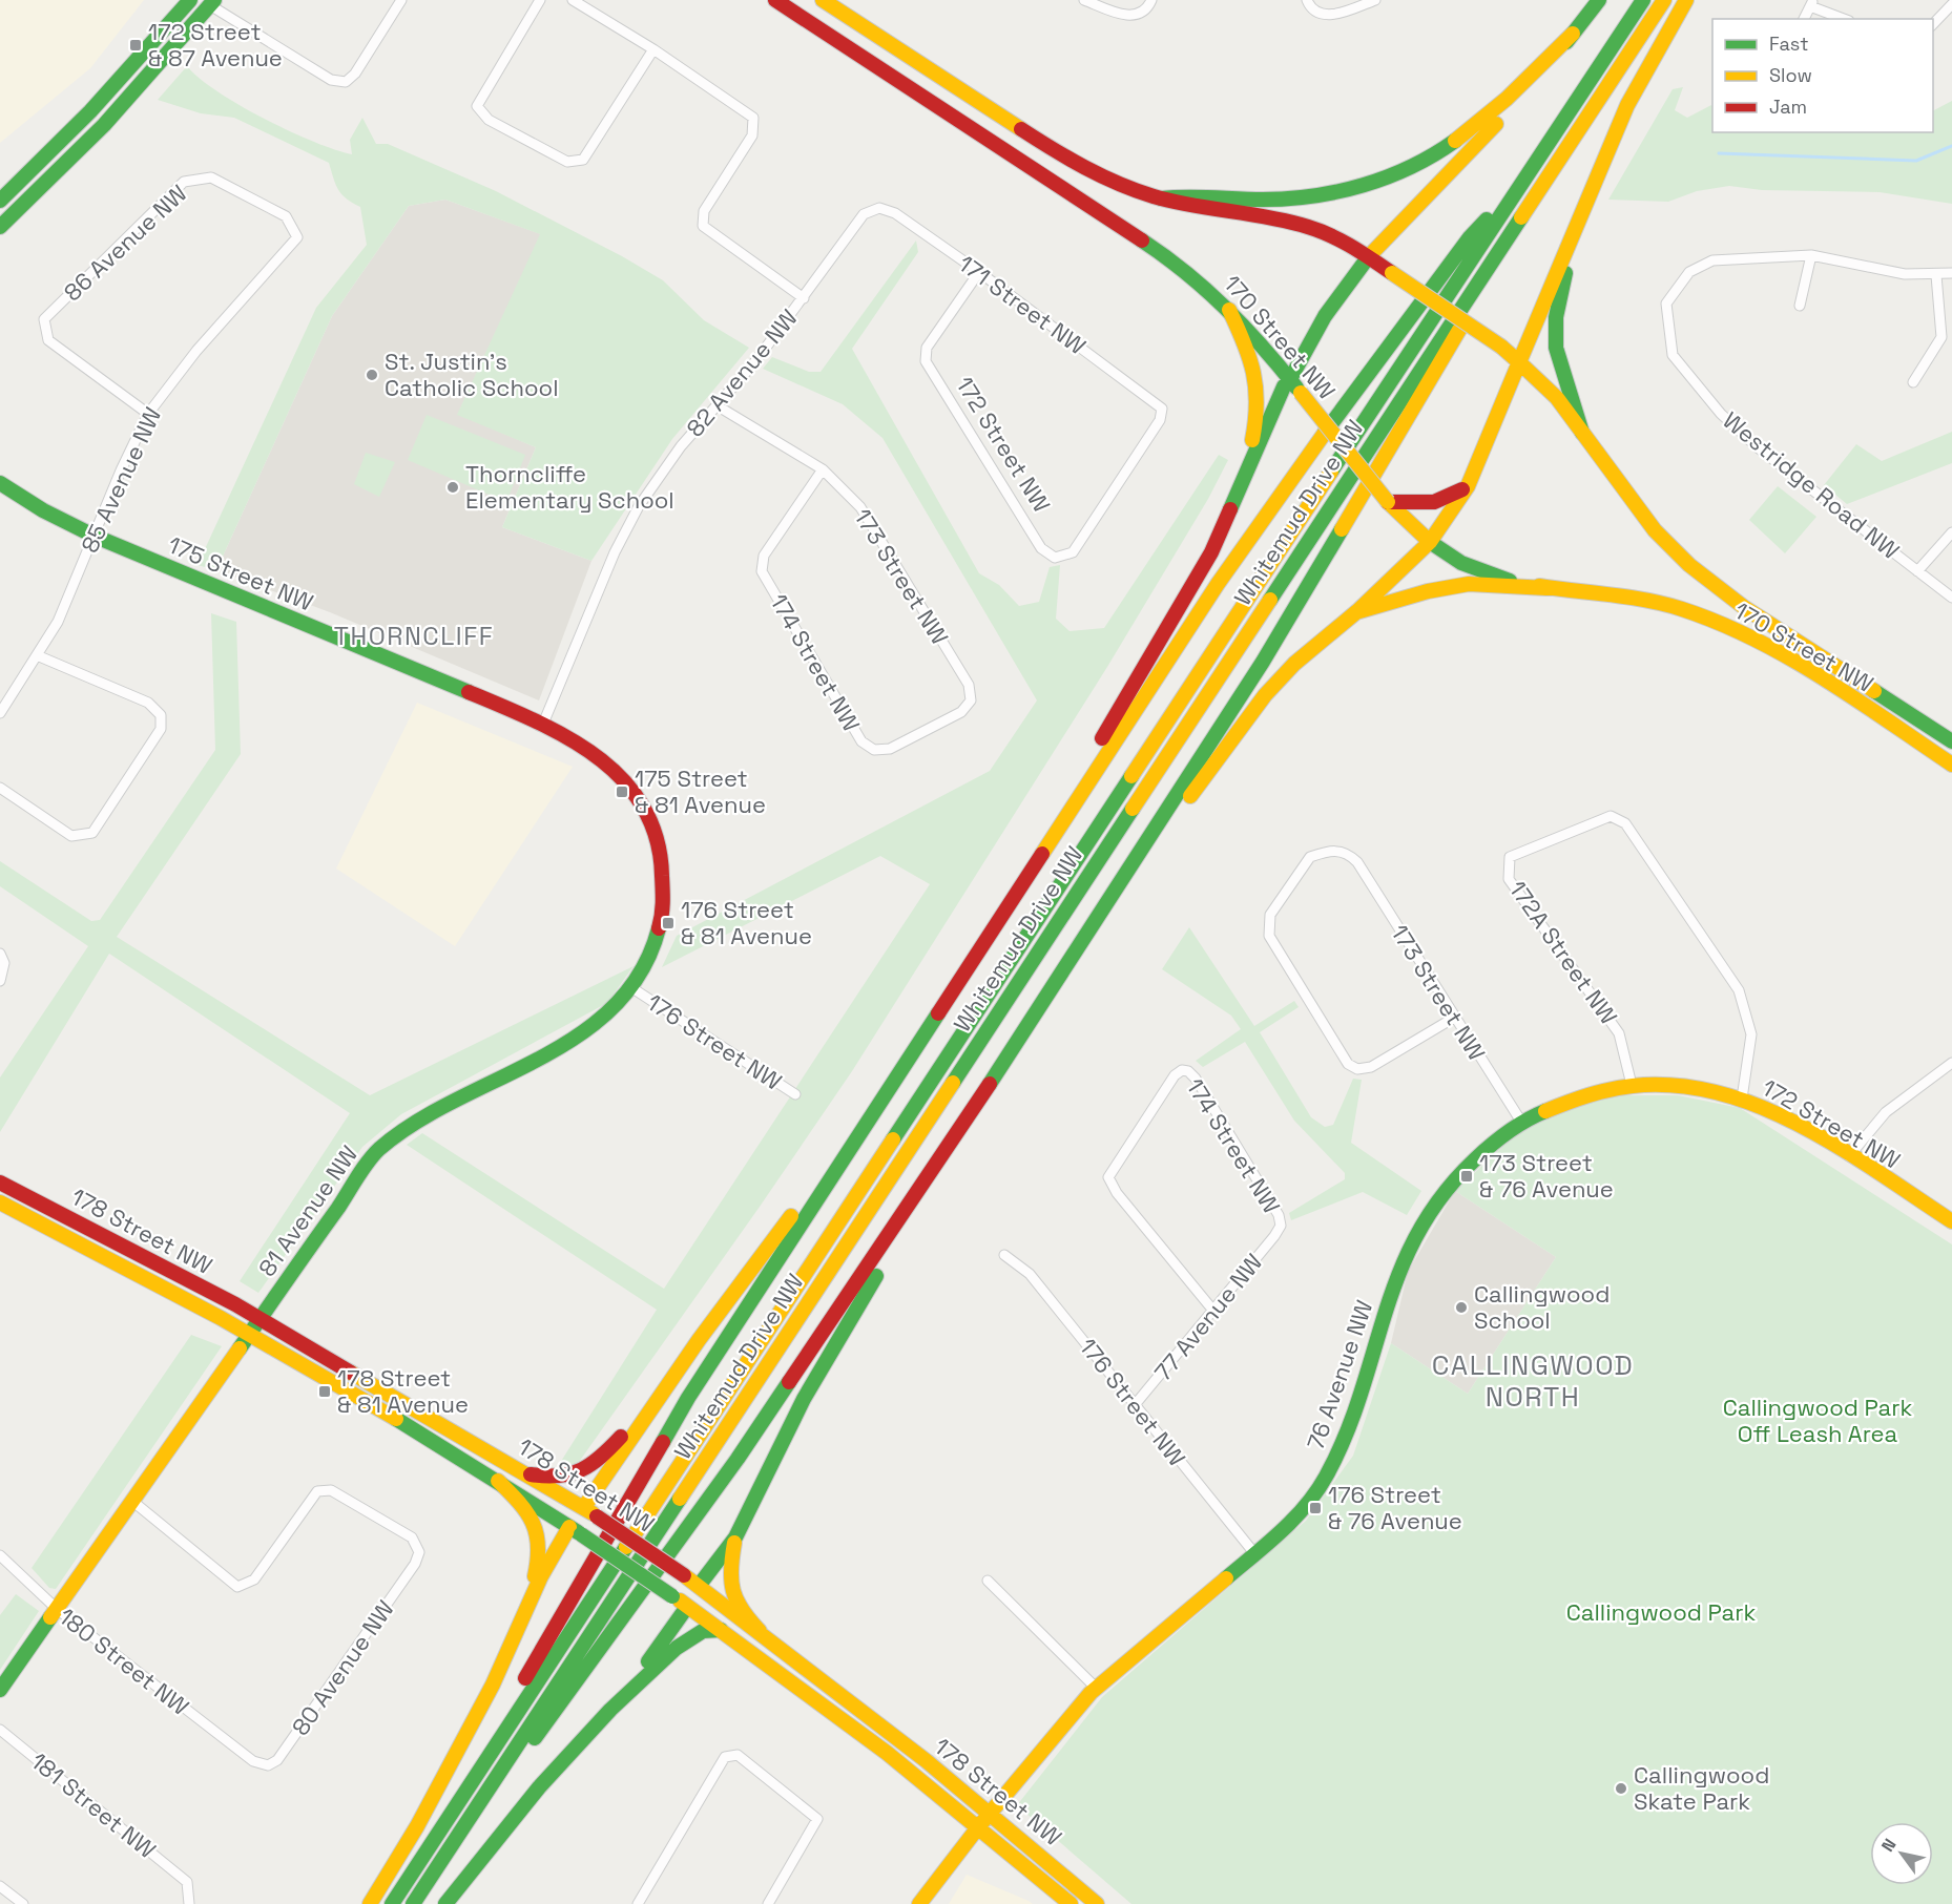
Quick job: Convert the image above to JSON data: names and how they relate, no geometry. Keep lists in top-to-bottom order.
{
  "streets": {
    "main road": [
      "170 Street NW",
      "172 Street NW",
      "Whitemud Drive NW",
      "175 Street NW",
      "81 Avenue NW",
      "178 Street NW",
      "76 Avenue NW"
    ],
    "street": [
      "86 Avenue NW",
      "171 Street NW",
      "82 Avenue NW",
      "85 Avenue NW",
      "Westridge Road NW",
      "173 Street NW",
      "174 Street NW",
      "172A Street NW",
      "176 Street NW",
      "77 Avenue NW",
      "180 Street NW",
      "80 Avenue NW",
      "181 Street NW"
    ]
  },
  "crossings": [
    ["86 Avenue NW", "85 Avenue NW"],
    ["171 Street NW", "82 Avenue NW"],
    ["171 Street NW", "172 Street NW"],
    ["82 Avenue NW", "175 Street NW"],
    ["82 Avenue NW", "173 Street NW"],
    ["172 Street NW", "172A Street NW"],
    ["172 Street NW", "76 Avenue NW"],
    ["85 Avenue NW", "175 Street NW"],
    ["175 Street NW", "81 Avenue NW"],
    ["173 Street NW", "174 Street NW"],
    ["173 Street NW", "76 Avenue NW"],
    ["174 Street NW", "77 Avenue NW"],
    ["172A Street NW", "76 Avenue NW"],
    ["176 Street NW", "81 Avenue NW"],
    ["176 Street NW", "77 Avenue NW"],
    ["176 Street NW", "76 Avenue NW"],
    ["81 Avenue NW", "178 Street NW"],
    ["81 Avenue NW", "180 Street NW"],
    ["81 Avenue NW", "80 Avenue NW"],
    ["178 Street NW", "76 Avenue NW"],
    ["180 Street NW", "80 Avenue NW"]
  ],
  "districts": ["THORNCLIFF", "CALLINGWOOD NORTH"],
  "parks": ["Callingwood Park Off Leash Area", "Callingwood Park"],
  "places": {
    "transit": [
      "172 Street & 87 Avenue",
      "175 Street & 81 Avenue",
      "176 Street & 81 Avenue",
      "173 Street & 76 Avenue",
      "178 Street & 81 Avenue",
      "176 Street & 76 Avenue"
    ],
    "other": [
      "St. Justin’s Catholic School",
      "Thorncliffe Elementary School",
      "Callingwood School",
      "Callingwood Skate Park"
    ]
  },
  "legend": ["Fast", "Slow", "Jam"],
  "north": "top left"
}
